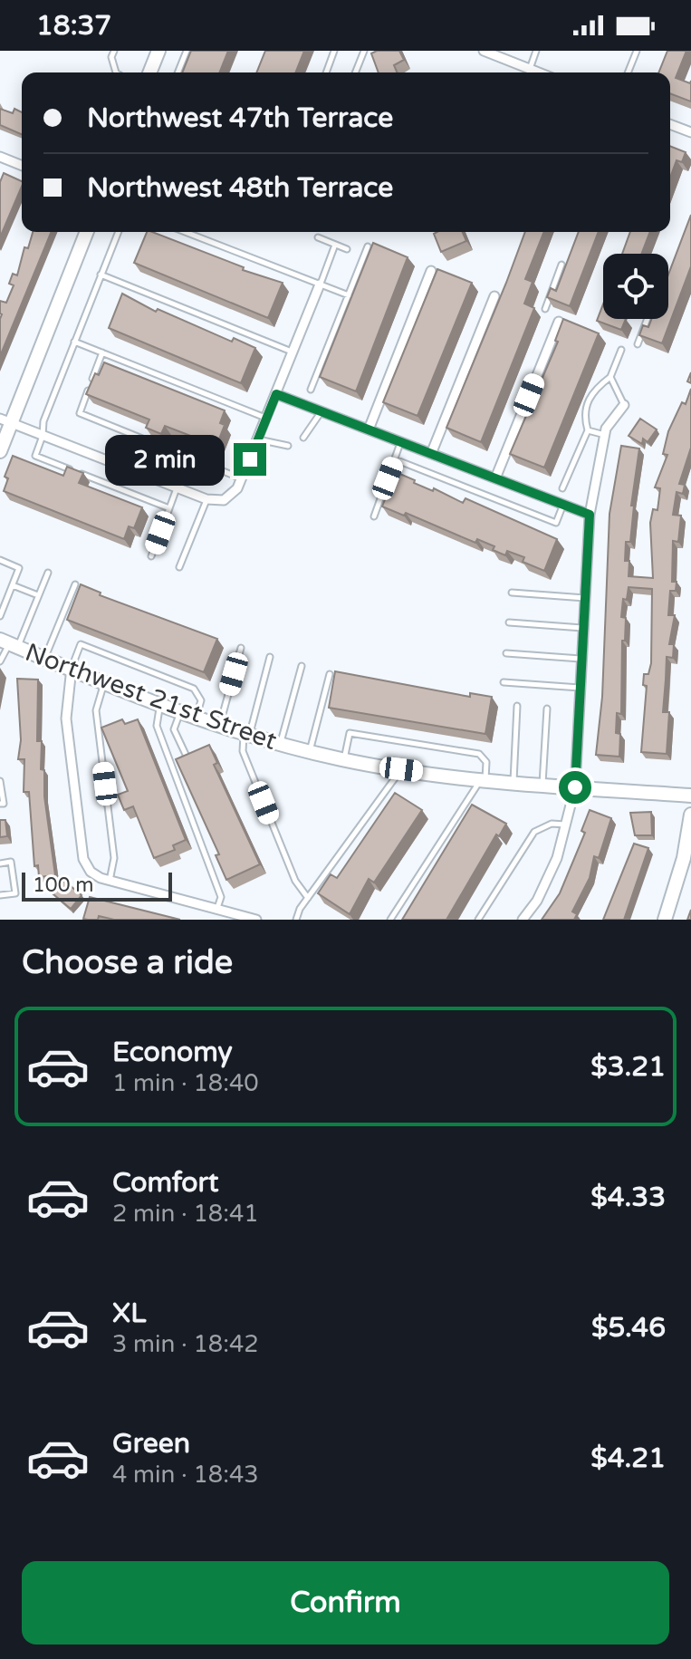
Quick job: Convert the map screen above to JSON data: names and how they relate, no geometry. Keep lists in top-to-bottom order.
{
  "streets": {
    "street": ["Northwest 21st Street"]
  },
  "scale_bar": "100 m",
  "page": {
    "status": "18:37",
    "banner": ["Northwest 47th Terrace", "Northwest 48th Terrace"],
    "bubble": "2 min",
    "scale": "100 m",
    "heading": "Choose a ride",
    "list": [
      {
        "name": "Economy",
        "note": "1 min · 18:40",
        "value": "$3.21"
      },
      {
        "name": "Comfort",
        "note": "2 min · 18:41",
        "value": "$4.33"
      },
      {
        "name": "XL",
        "note": "3 min · 18:42",
        "value": "$5.46"
      },
      {
        "name": "Green",
        "note": "4 min · 18:43",
        "value": "$4.21"
      }
    ],
    "buttons": "Confirm"
  }
}
